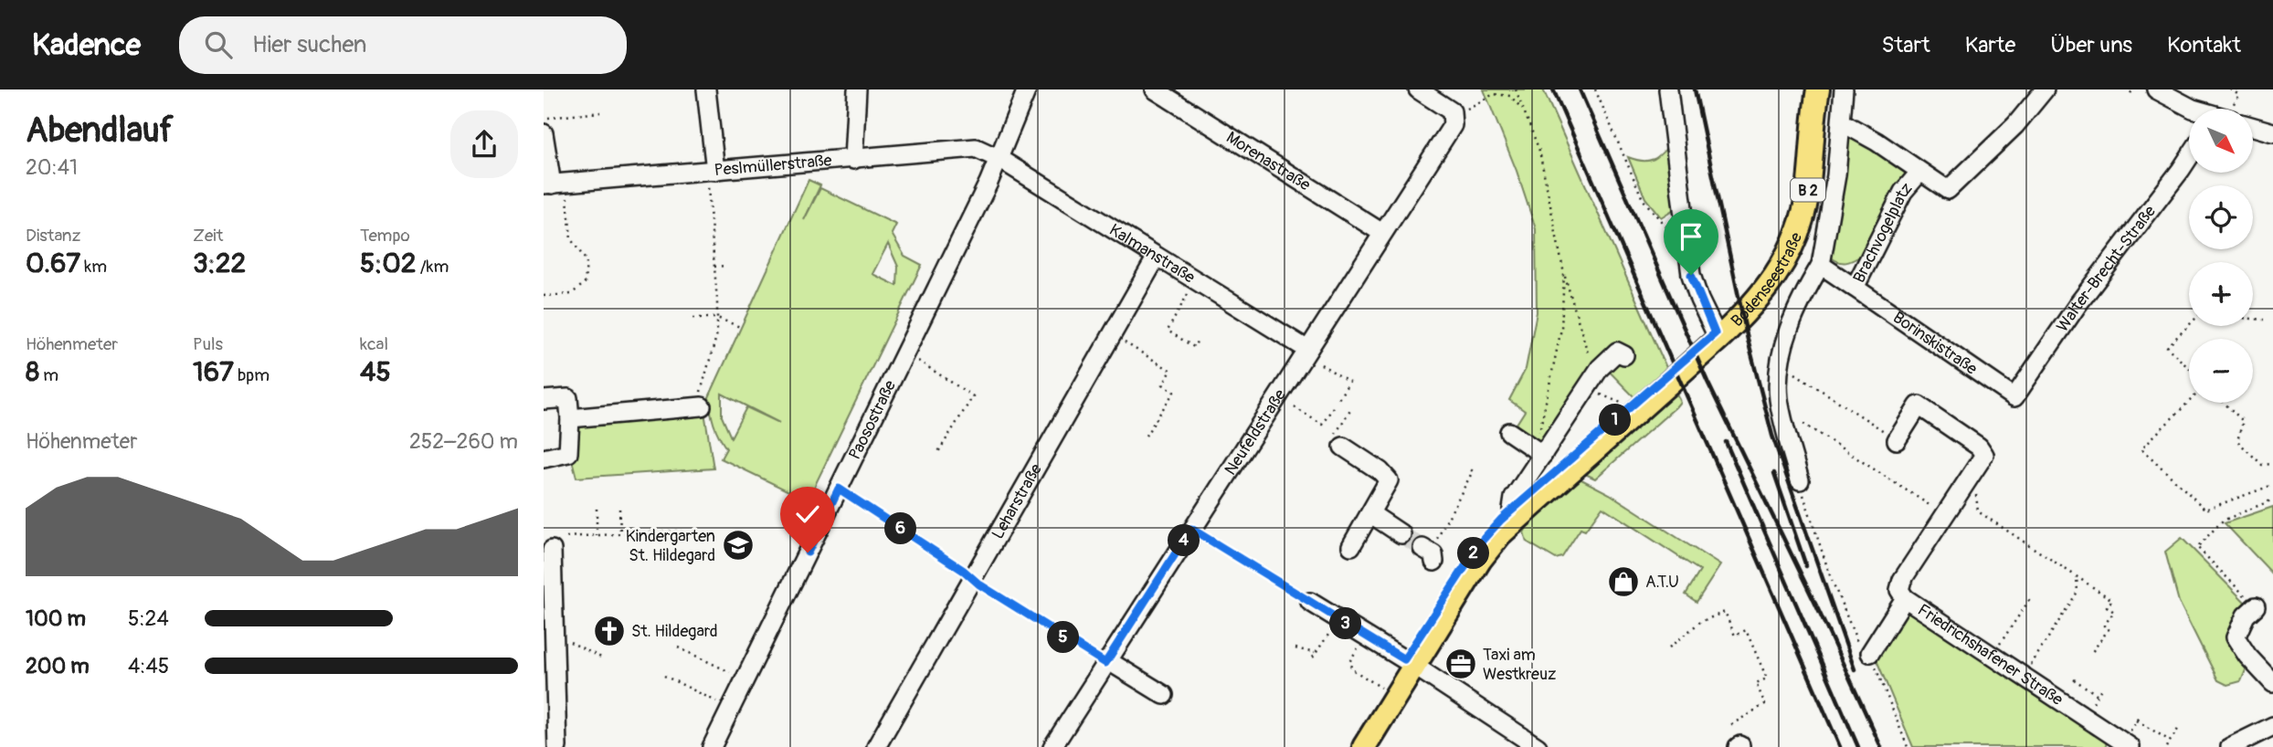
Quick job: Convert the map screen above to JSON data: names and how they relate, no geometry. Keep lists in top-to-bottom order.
{
  "streets": {
    "main road": ["B 2", "Bodenseestraße"],
    "street": [
      "Morenastraße",
      "Peslmüllerstraße",
      "Brachvogelplatz",
      "Kalmanstraße",
      "Walter-Brecht-Straße",
      "Borinskistraße",
      "Paosostraße",
      "Neufeldstraße",
      "Leharstraße",
      "Friedrichshafener Straße"
    ]
  },
  "crossings": [
    ["Morenastraße", "Neufeldstraße"],
    ["Peslmüllerstraße", "Kalmanstraße"],
    ["Peslmüllerstraße", "Paosostraße"],
    ["Brachvogelplatz", "Borinskistraße"],
    ["Kalmanstraße", "Paosostraße"],
    ["Kalmanstraße", "Neufeldstraße"],
    ["Kalmanstraße", "Leharstraße"],
    ["Walter-Brecht-Straße", "Borinskistraße"]
  ],
  "places": {
    "school or university": ["Kindergarten St. Hildegard"],
    "shop": ["A.T.U"],
    "church": ["St. Hildegard"],
    "office": ["Taxi am Westkreuz"]
  },
  "north": "bottom right",
  "page": {
    "header": "Kadence",
    "search": "Hier suchen",
    "nav": [
      "Start",
      "Karte",
      "Über uns",
      "Kontakt"
    ],
    "heading": ["Abendlauf", "20:41"],
    "map_buttons": ["+", "−"],
    "stats": [
      ["Distanz", "0.67 km"],
      ["Zeit", "3:22"],
      ["Tempo", "5:02 /km"],
      ["Höhenmeter", "8 m"],
      ["Puls", "167 bpm"],
      ["kcal", "45"]
    ],
    "pins": [
      "1",
      "6",
      "4",
      "2",
      "3",
      "5"
    ],
    "chart": ["Höhenmeter", "252–260 m"],
    "list": [
      {
        "name": "100 m",
        "note": "5:24"
      },
      {
        "name": "200 m",
        "note": "4:45"
      }
    ]
  }
}
